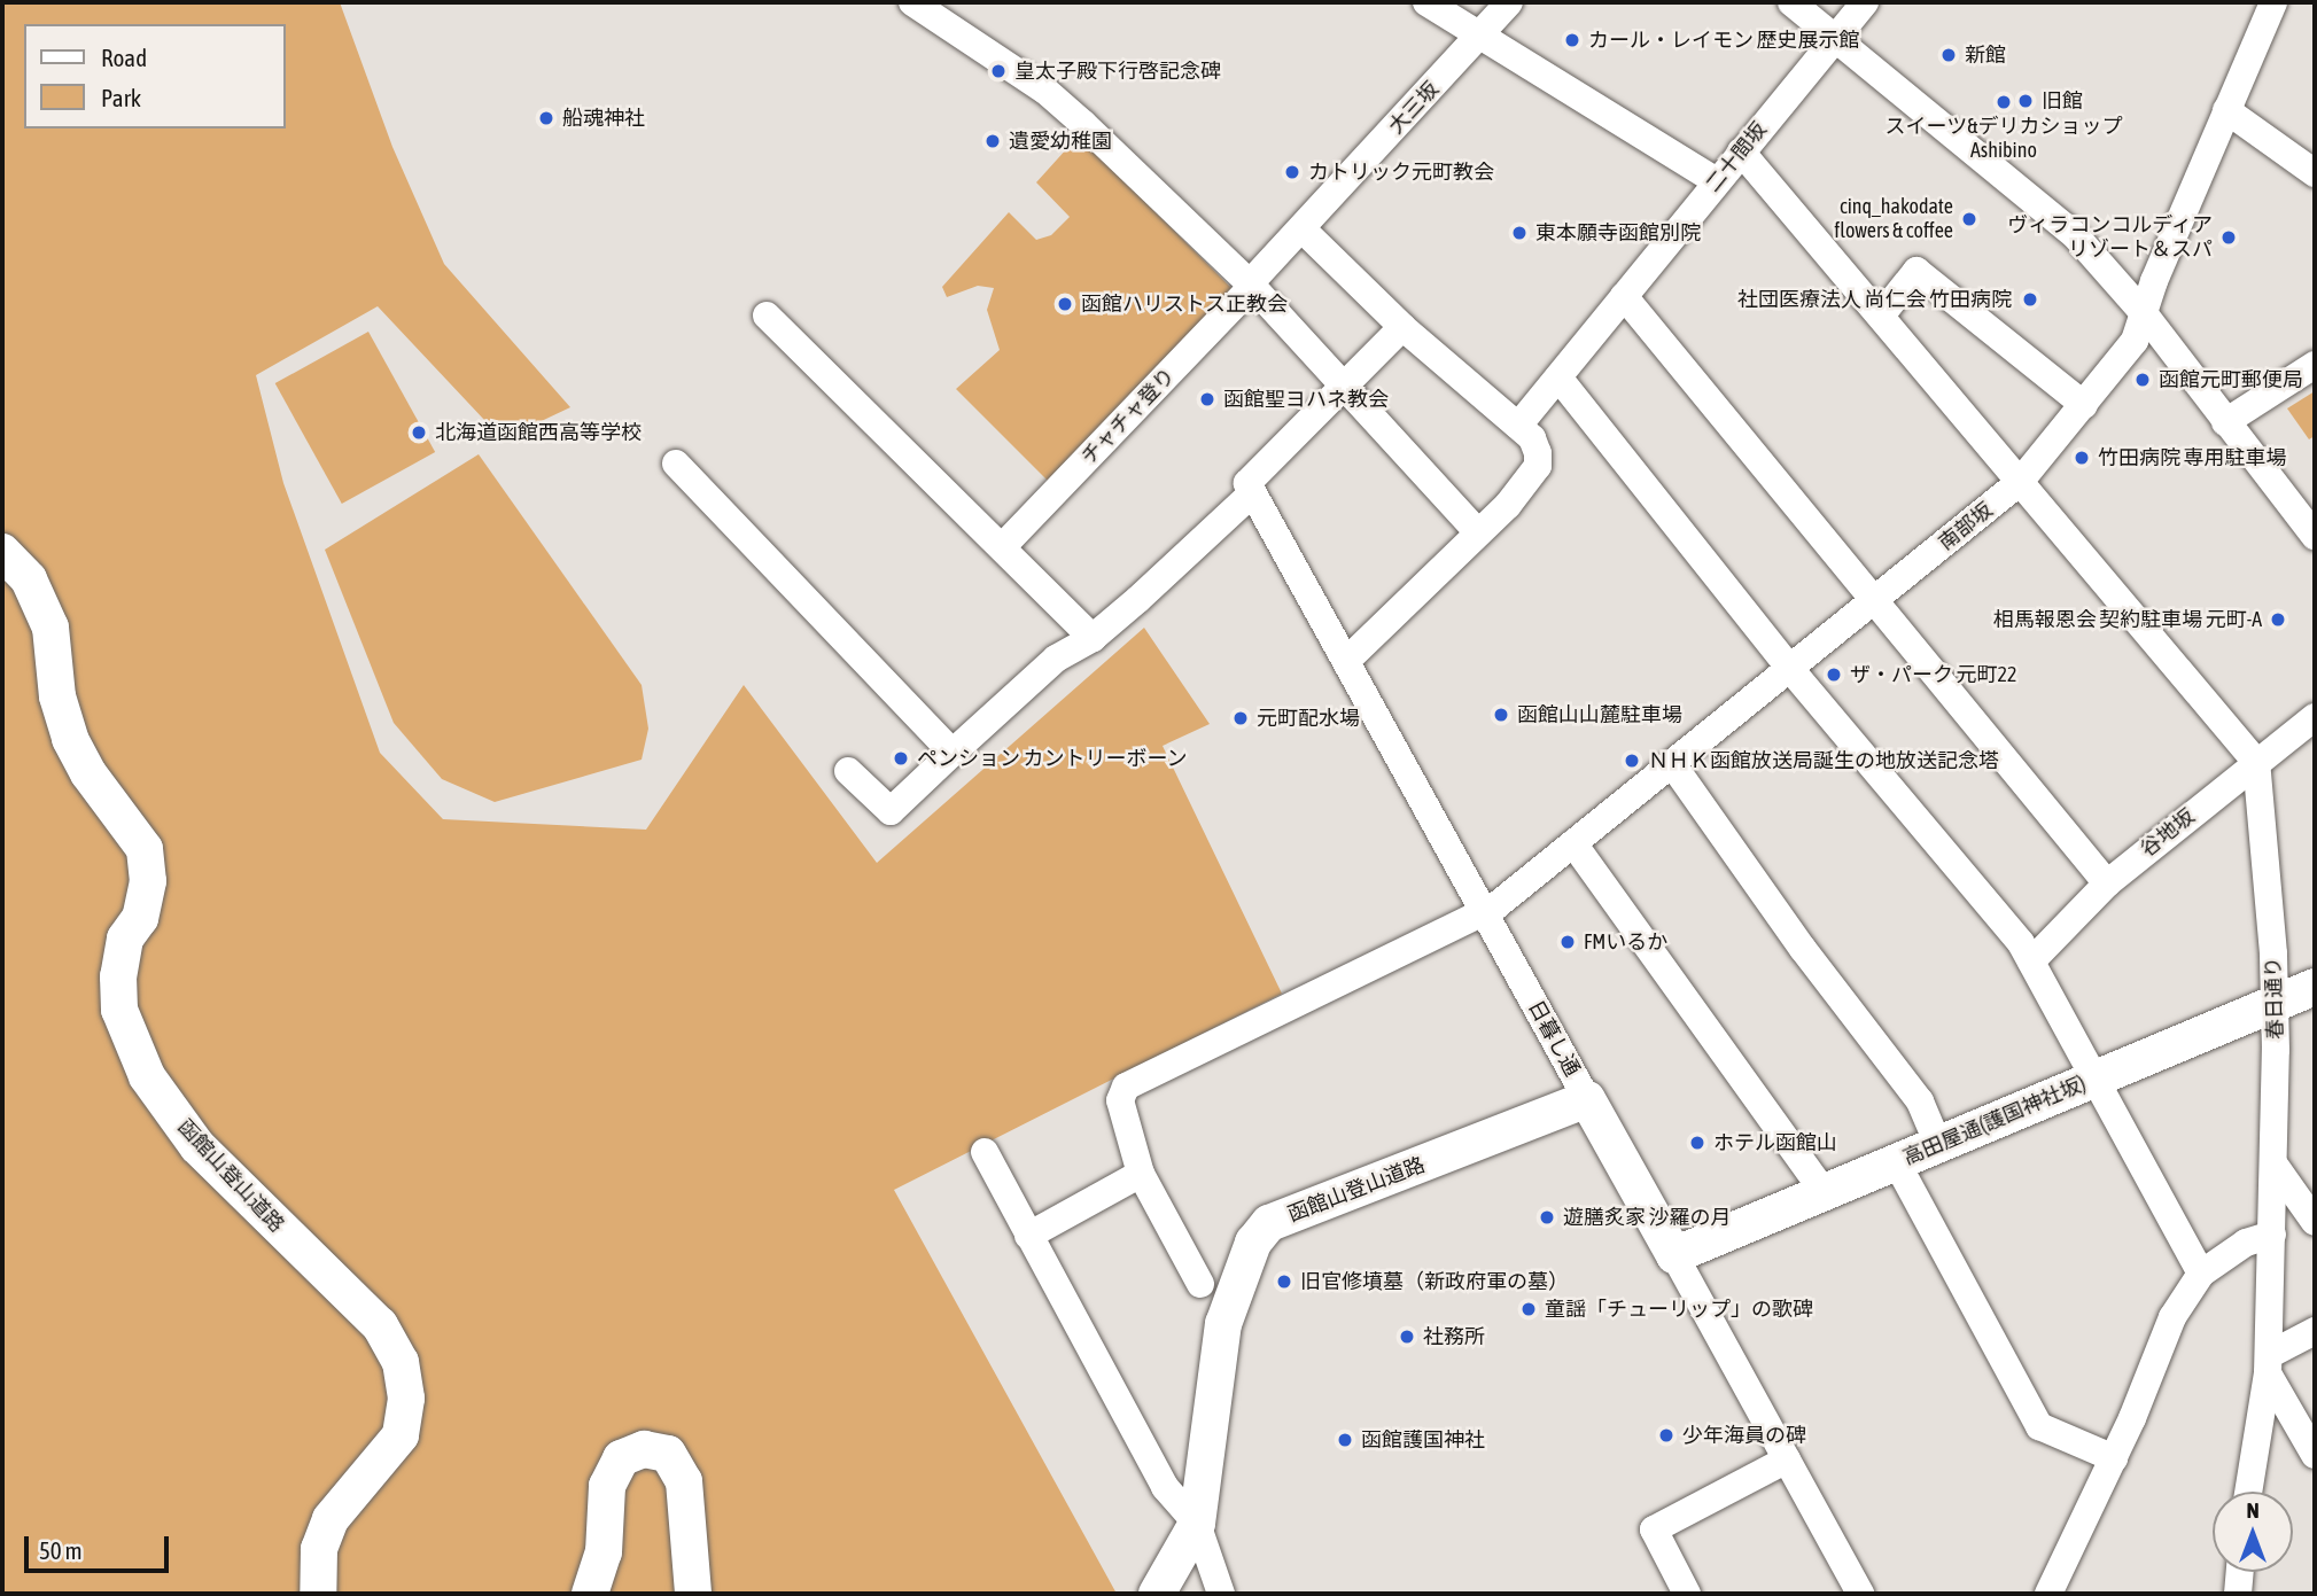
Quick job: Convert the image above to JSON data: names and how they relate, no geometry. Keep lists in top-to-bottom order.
{
  "streets": {
    "main road": ["日暮し通", "高田屋通(護国神社坂)", "函館山登山道路"],
    "street": [
      "大三坂",
      "二十間坂",
      "チャチャ登り",
      "南部坂",
      "谷地坂",
      "春日通り"
    ]
  },
  "crossings": [
    ["大三坂", "チャチャ登り"],
    ["南部坂", "日暮し通"],
    ["谷地坂", "春日通り"],
    ["春日通り", "高田屋通(護国神社坂)"],
    ["日暮し通", "高田屋通(護国神社坂)"],
    ["日暮し通", "函館山登山道路"]
  ],
  "places": [
    "カール・レイモン 歴史展示館",
    "新館",
    "皇太子殿下行啓記念碑",
    "旧館",
    "スイーツ&デリカショップ Ashibino",
    "船魂神社",
    "遺愛幼稚園",
    "カトリック元町教会",
    "cinq_hakodate flowers & coffee",
    "東本願寺函館別院",
    "ヴィラコンコルディア リゾート＆スパ",
    "社団医療法人 尚仁会 竹田病院",
    "函館ハリストス正教会",
    "函館元町郵便局",
    "函館聖ヨハネ教会",
    "北海道函館西高等学校",
    "竹田病院 専用駐車場",
    "相馬報恩会 契約駐車場 元町-A",
    "ザ・パーク 元町22",
    "函館山山麓駐車場",
    "元町配水場",
    "ペンション カントリーボーン",
    "ＮＨＫ函館放送局誕生の地放送記念塔",
    "FMいるか",
    "ホテル函館山",
    "遊膳炙家 沙羅の月",
    "旧官修墳墓（新政府軍の墓）",
    "童謡「チューリップ」の歌碑",
    "社務所",
    "少年海員の碑",
    "函館護国神社"
  ],
  "legend": ["Road", "Park"],
  "scale_bar": "50 m",
  "north": "top"
}
